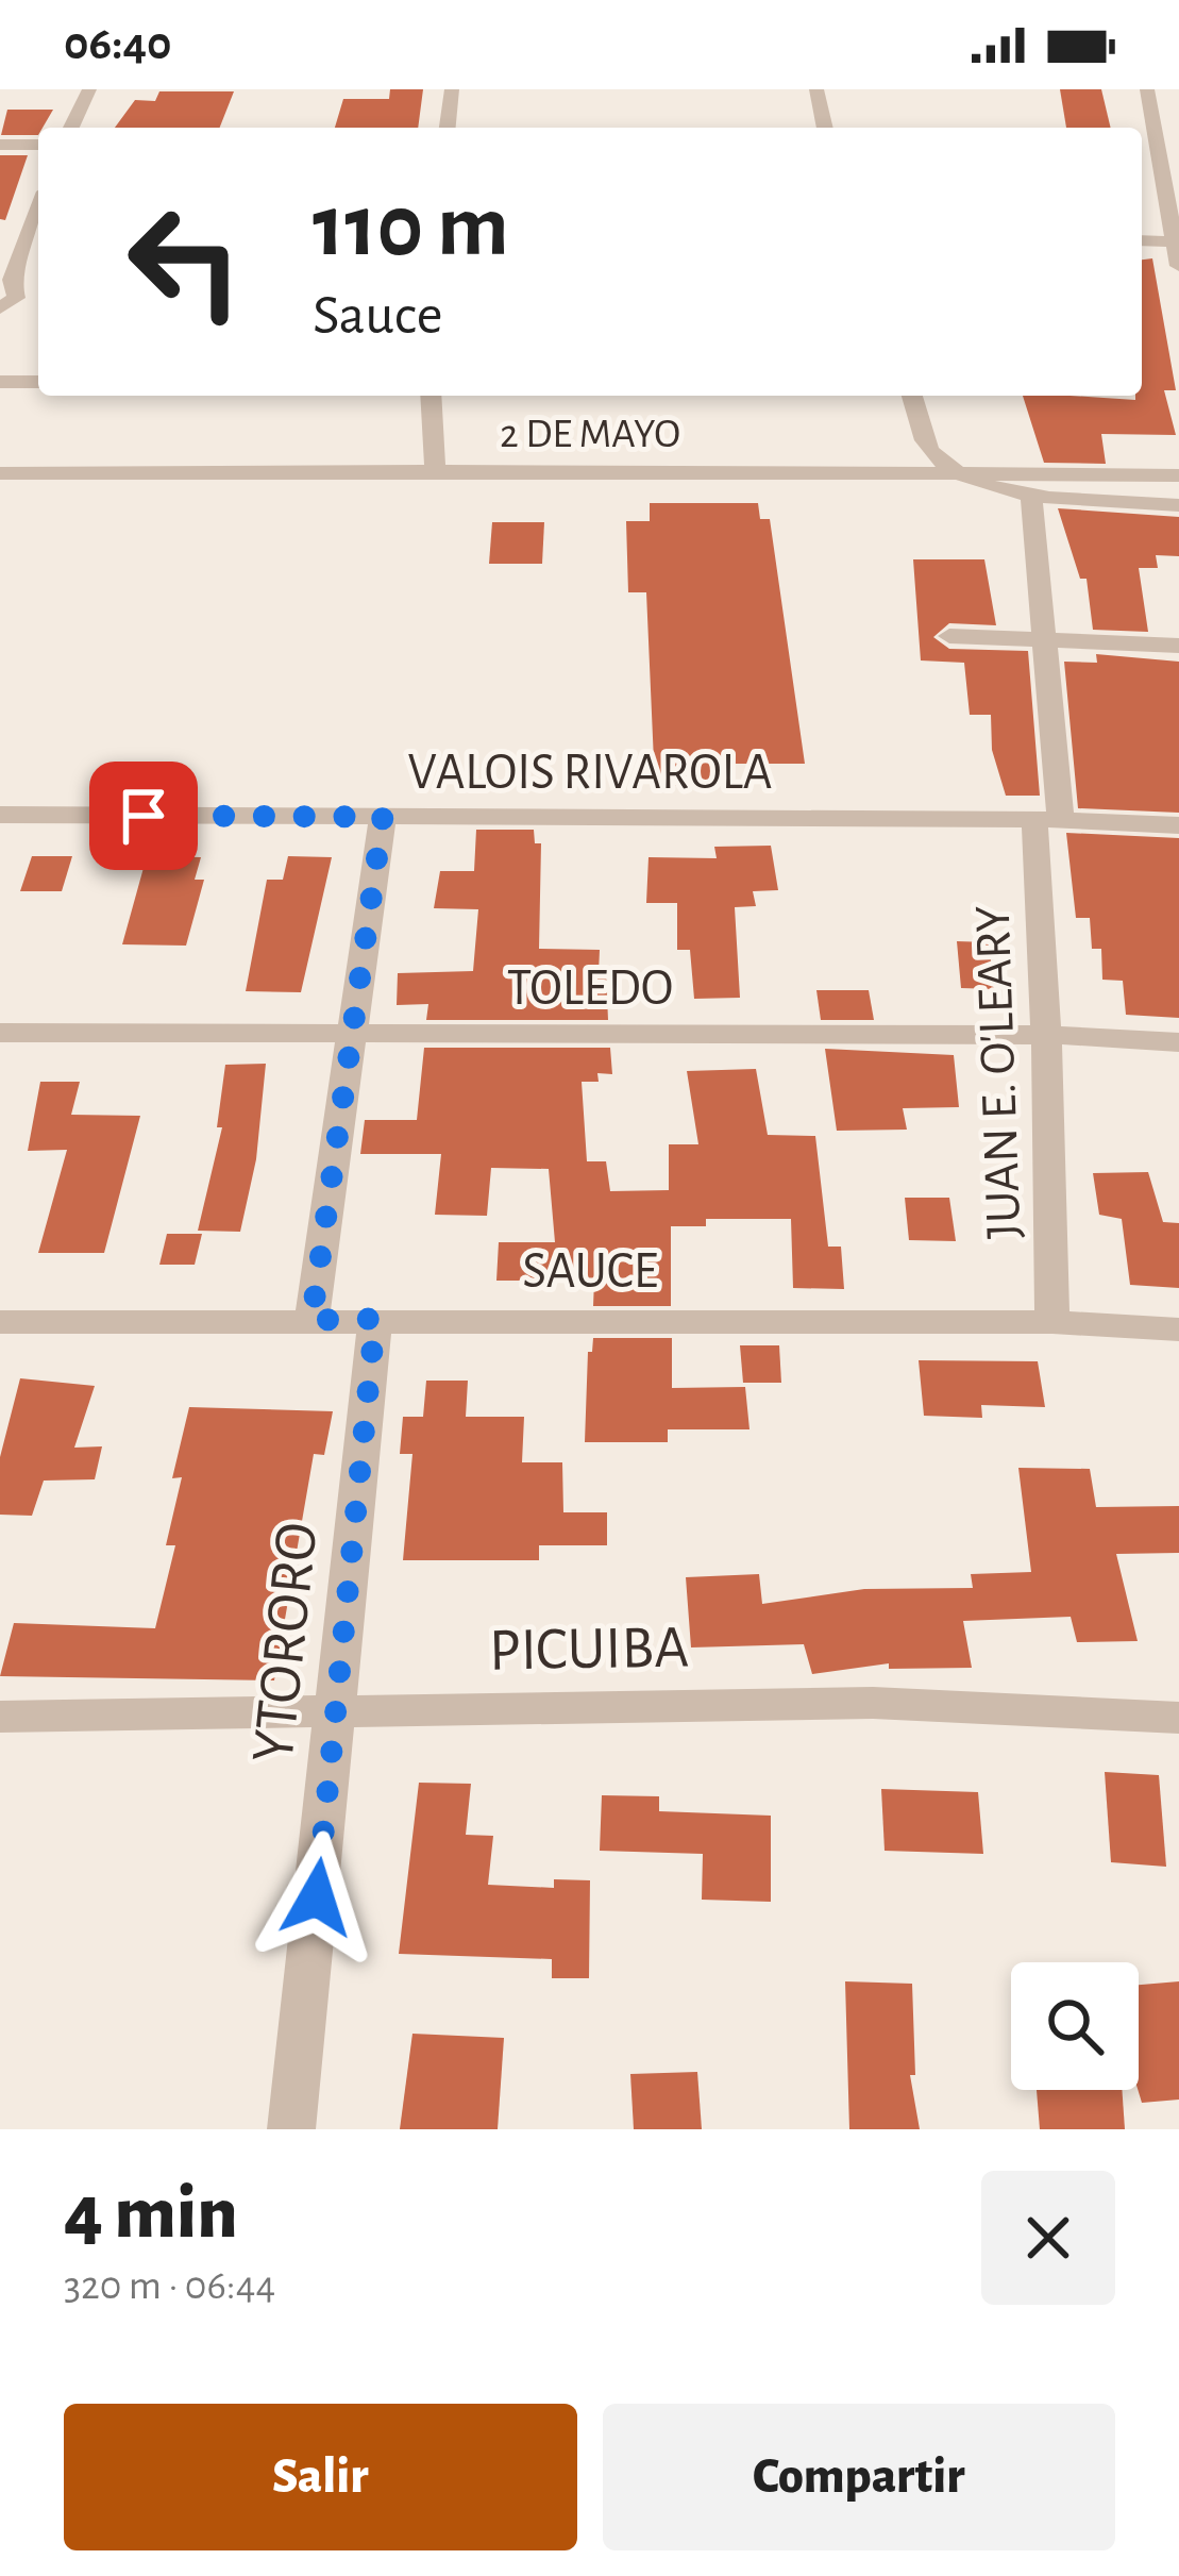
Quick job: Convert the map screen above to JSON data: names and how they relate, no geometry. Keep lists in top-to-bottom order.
{
  "streets": {
    "street": [
      "2 DE MAYO",
      "VALOIS RIVAROLA",
      "TOLEDO",
      "JUAN E. O'LEARY",
      "SAUCE",
      "YTORORO",
      "PICUIBA"
    ]
  },
  "crossings": [
    ["VALOIS RIVAROLA", "JUAN E. O'LEARY"],
    ["TOLEDO", "JUAN E. O'LEARY"],
    ["JUAN E. O'LEARY", "SAUCE"],
    ["SAUCE", "YTORORO"],
    ["YTORORO", "PICUIBA"]
  ],
  "page": {
    "status": "06:40",
    "turn": ["110 m", "Sauce"],
    "heading": ["4 min", "320 m · 06:44"],
    "buttons": ["Salir", "Compartir"]
  }
}
